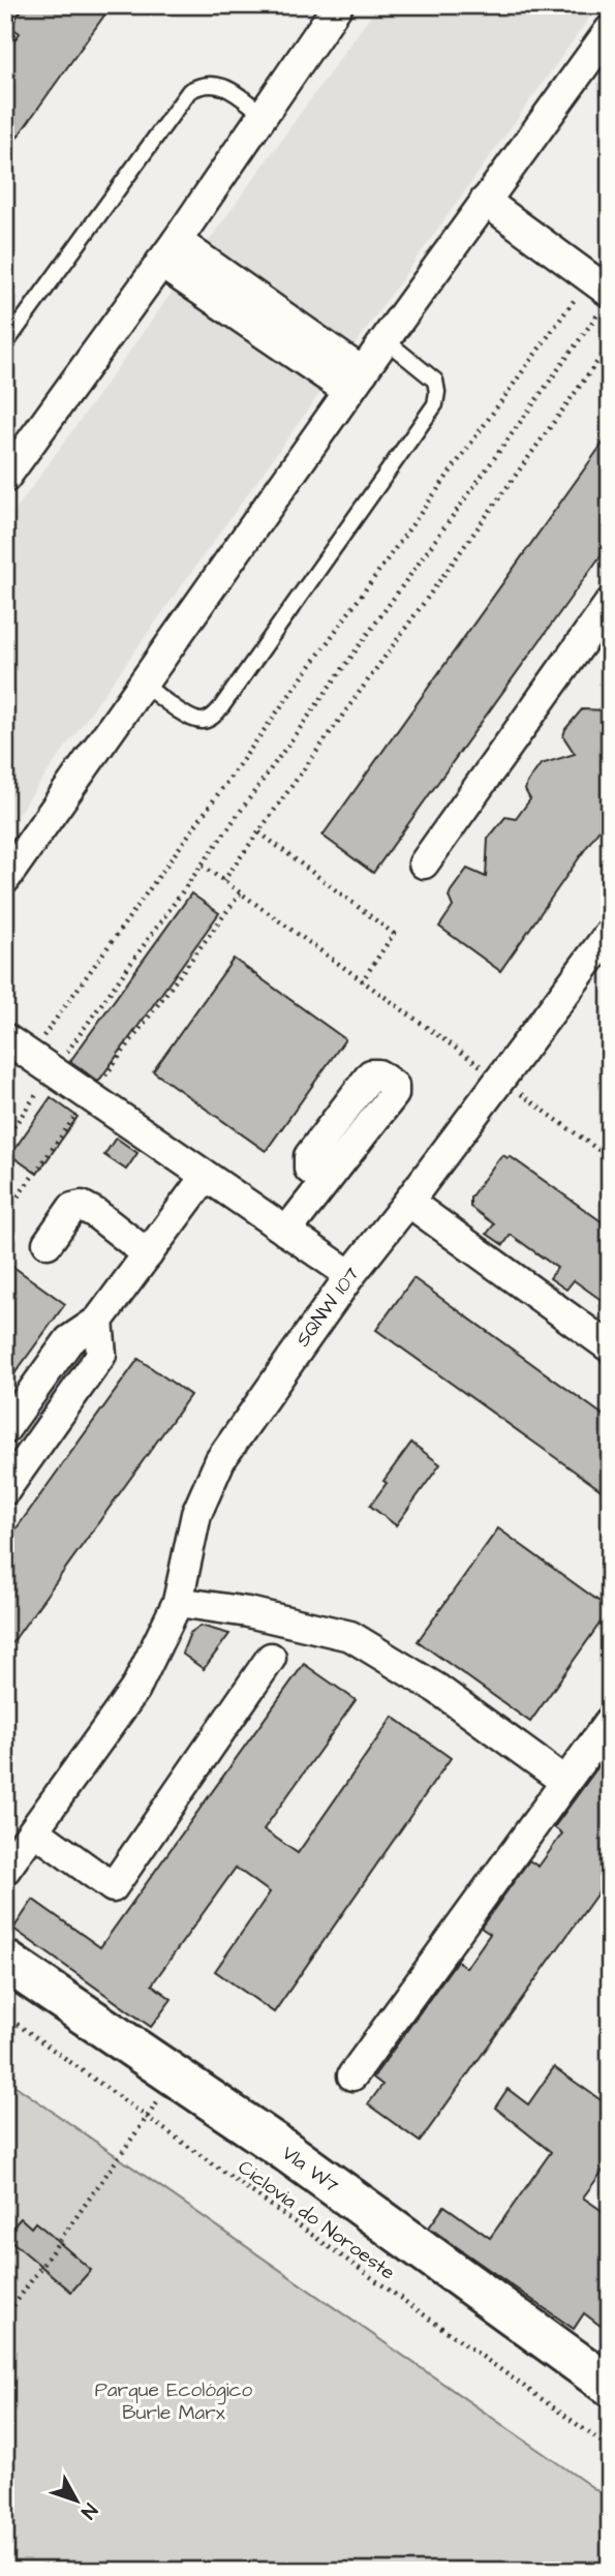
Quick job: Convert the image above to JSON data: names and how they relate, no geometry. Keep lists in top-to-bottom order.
{
  "streets": {
    "main road": ["Vla W7"],
    "street": ["SQNW 107"],
    "path": ["Ciclovia do Noroeste"]
  },
  "parks": ["Parque Ecológico Burle Marx"],
  "north": "bottom right"
}
